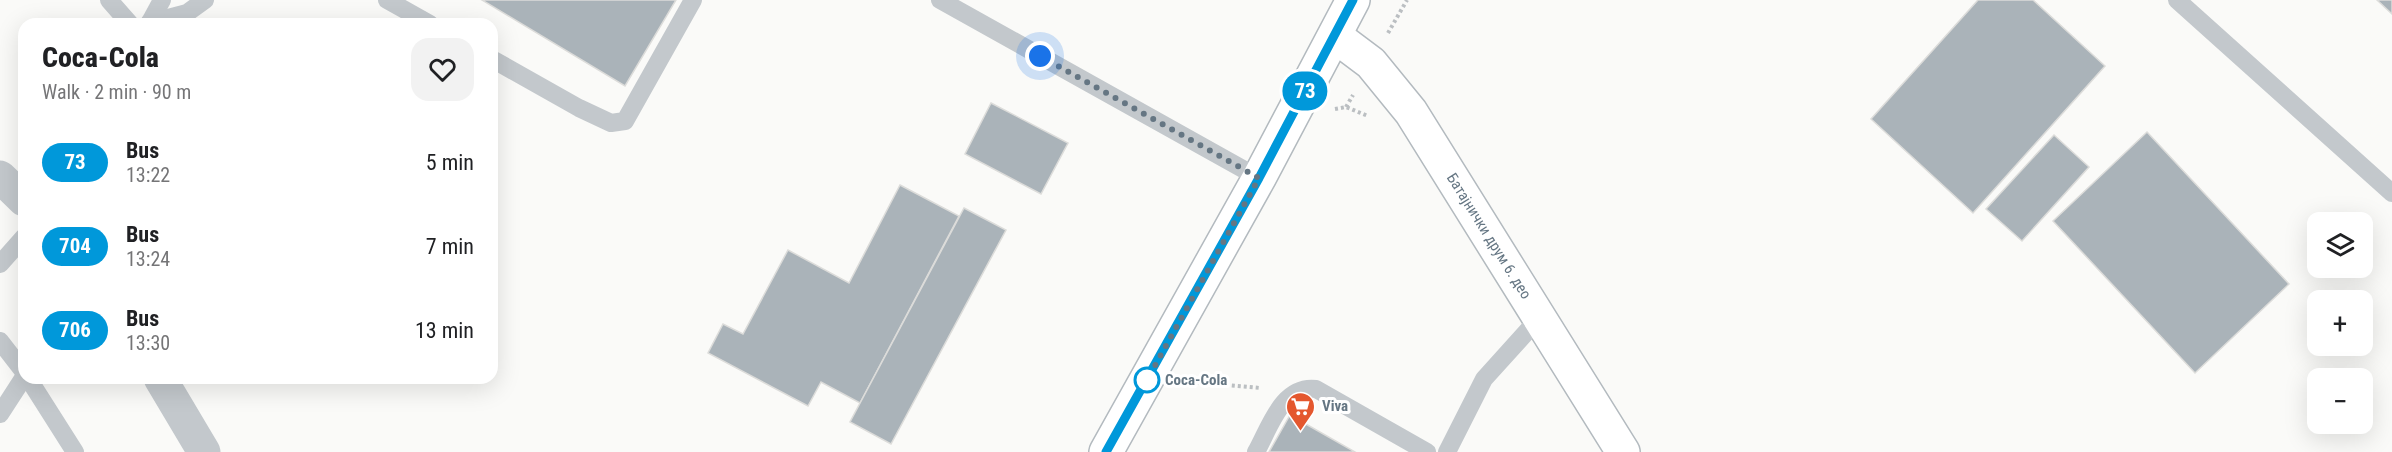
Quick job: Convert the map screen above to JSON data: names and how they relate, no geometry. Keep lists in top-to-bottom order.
{
  "streets": {
    "main road": ["Батајнички друм 6. део"]
  },
  "places": {
    "other": ["Coca-Cola"],
    "supermarket": ["Viva"]
  },
  "lines": ["bus line 73"],
  "page": {
    "on_map": "73",
    "heading": ["Coca-Cola", "Walk · 2 min · 90 m"],
    "list": [
      {
        "mark": "73",
        "name": "Bus",
        "note": "13:22",
        "value": "5 min"
      },
      {
        "mark": "704",
        "name": "Bus",
        "note": "13:24",
        "value": "7 min"
      },
      {
        "mark": "706",
        "name": "Bus",
        "note": "13:30",
        "value": "13 min"
      }
    ],
    "map_buttons": ["+", "−"]
  }
}
